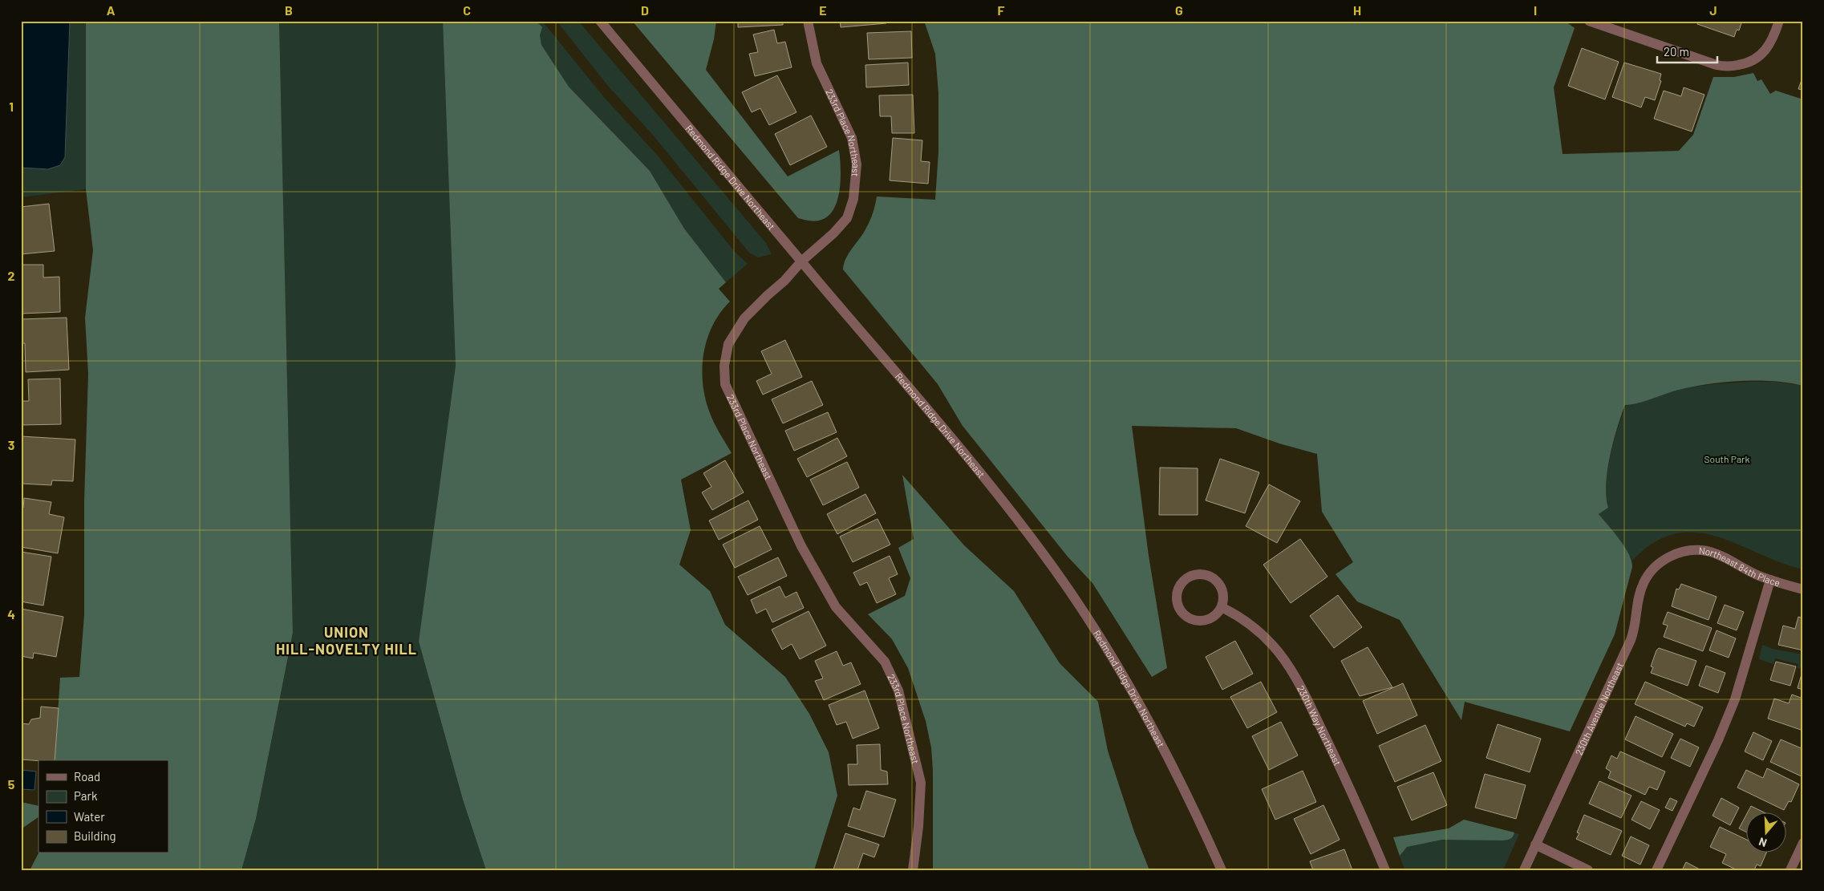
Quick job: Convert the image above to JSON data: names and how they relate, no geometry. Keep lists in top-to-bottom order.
{
  "streets": {
    "street": [
      "233rd Place Northeast",
      "Redmond Ridge Drive Northeast",
      "Northeast 84th Place",
      "230th Avenue Northeast",
      "230th Way Northeast"
    ]
  },
  "crossings": [
    ["233rd Place Northeast", "Redmond Ridge Drive Northeast"],
    ["Northeast 84th Place", "230th Avenue Northeast"]
  ],
  "districts": ["UNION HILL-NOVELTY HILL"],
  "parks": ["South Park"],
  "legend": [
    "Road",
    "Park",
    "Water",
    "Building"
  ],
  "scale_bar": "20 m",
  "north": "bottom",
  "grid": {
    "columns": [
      "A",
      "B",
      "C",
      "D",
      "E",
      "F",
      "G",
      "H",
      "I",
      "J"
    ],
    "rows": [
      "1",
      "2",
      "3",
      "4",
      "5"
    ]
  }
}
